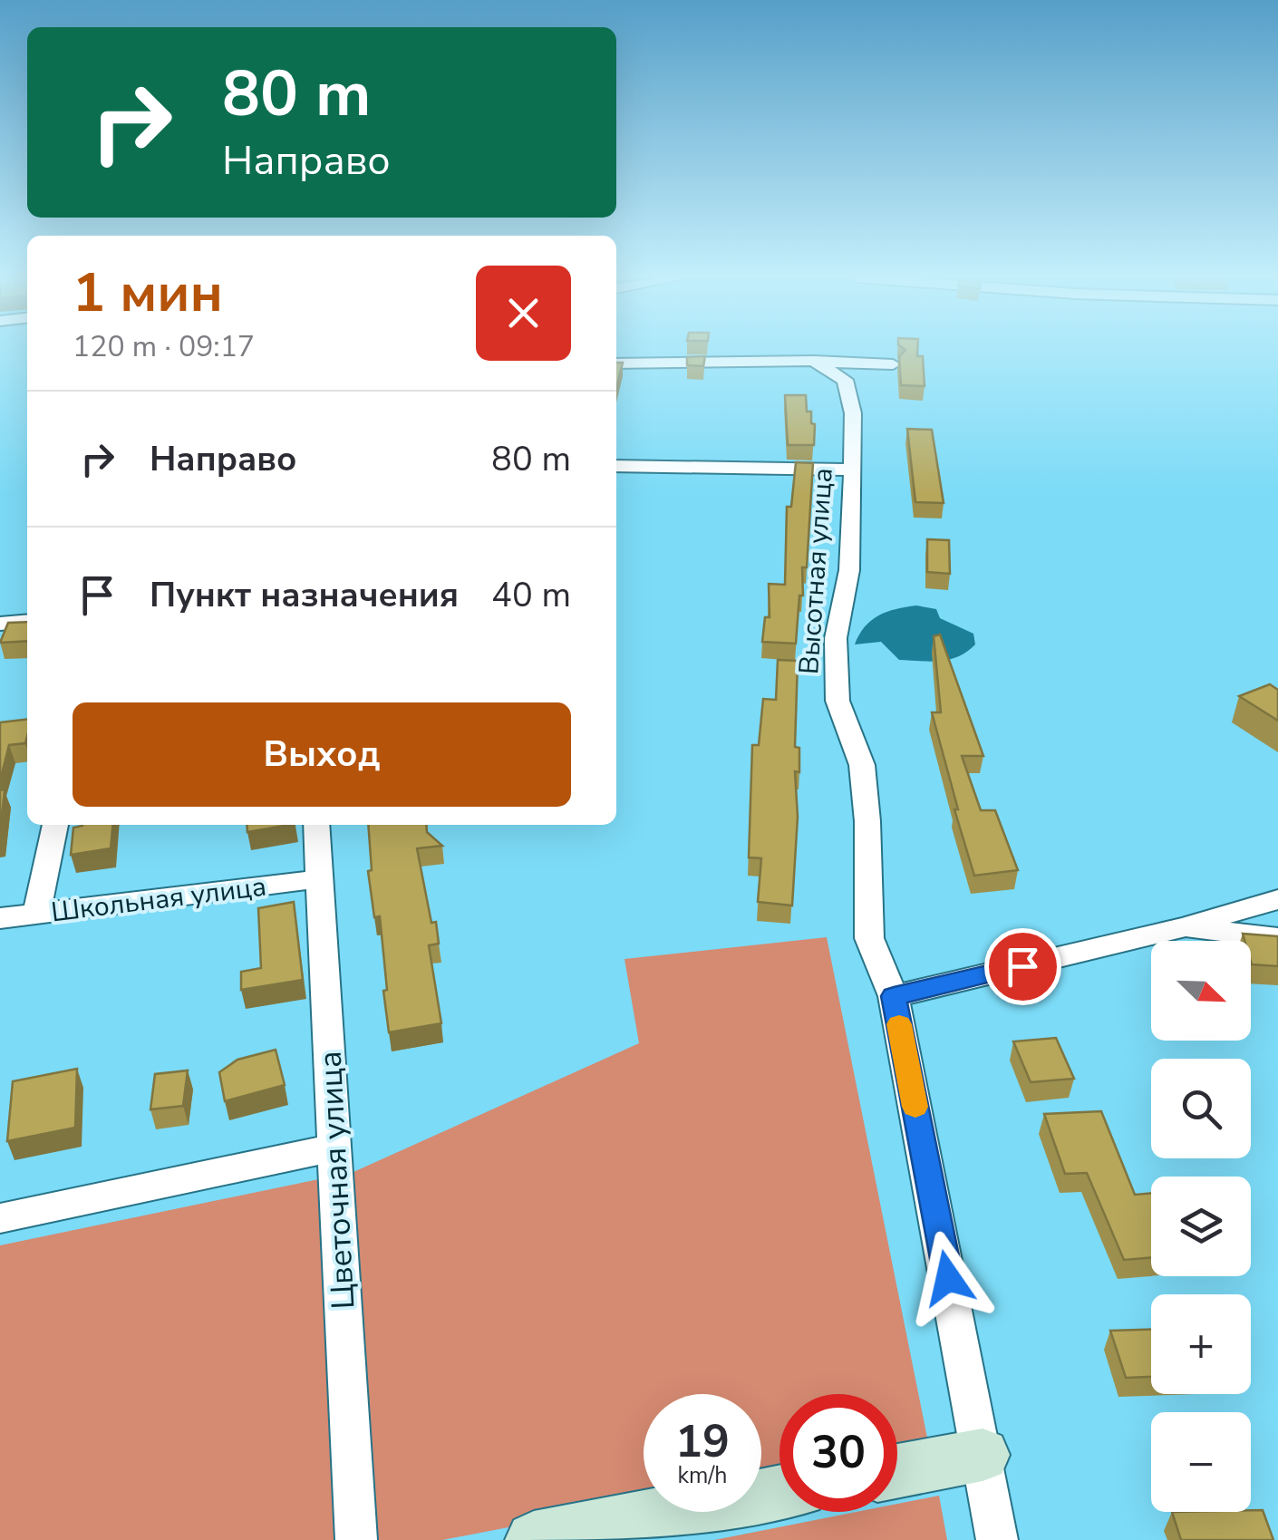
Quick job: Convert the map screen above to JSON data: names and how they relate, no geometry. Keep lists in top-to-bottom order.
{
  "streets": {
    "street": ["Высотная улица", "Школьная улица", "Цветочная улица"]
  },
  "crossings": [
    ["Школьная улица", "Цветочная улица"]
  ],
  "north": "bottom right",
  "page": {
    "turn": ["80 m", "Направо"],
    "heading": ["1 мин", "120 m · 09:17"],
    "list": [
      {
        "name": "Направо",
        "value": "80 m"
      },
      {
        "name": "Пункт назначения",
        "value": "40 m"
      }
    ],
    "buttons": "Выход",
    "map_buttons": ["+", "−"],
    "speed": "19 km/h",
    "limit": "30"
  }
}
